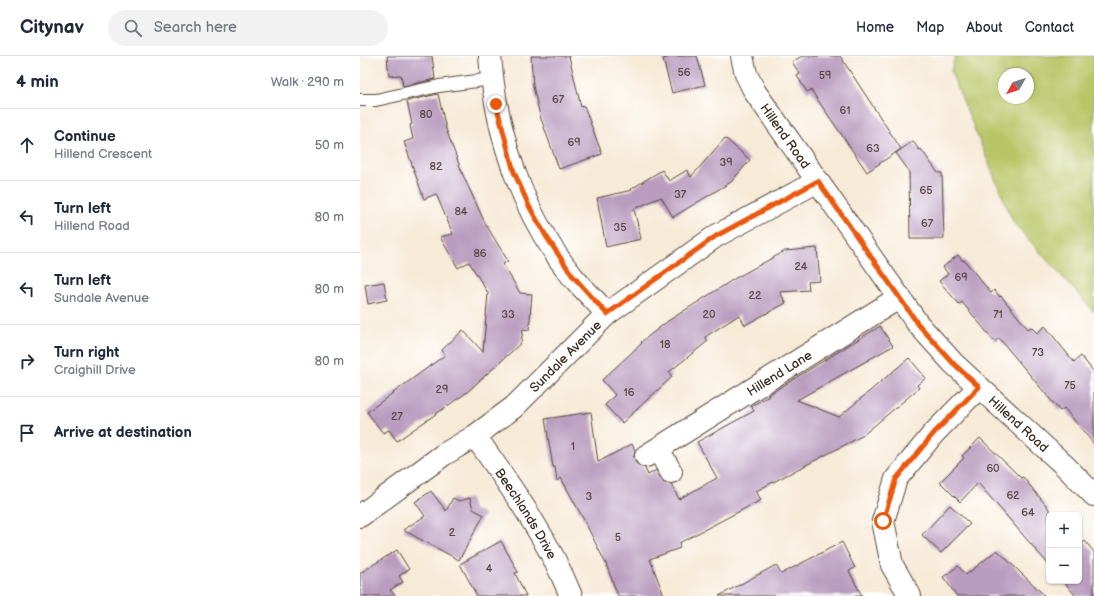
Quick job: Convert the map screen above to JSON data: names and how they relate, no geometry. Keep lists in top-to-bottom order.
{
  "streets": {
    "street": [
      "Hillend Road",
      "Sundale Avenue",
      "Hillend Lane",
      "Beechlands Drive"
    ]
  },
  "crossings": [
    ["Hillend Road", "Sundale Avenue"],
    ["Hillend Road", "Hillend Lane"],
    ["Sundale Avenue", "Beechlands Drive"]
  ],
  "house_numbers": [
    "56",
    "59",
    "67",
    "61",
    "80",
    "69",
    "63",
    "39",
    "82",
    "65",
    "37",
    "84",
    "67",
    "35",
    "86",
    "24",
    "69",
    "22",
    "33",
    "20",
    "71",
    "18",
    "73",
    "75",
    "29",
    "16",
    "27",
    "1",
    "60",
    "62",
    "3",
    "64",
    "2",
    "5",
    "4"
  ],
  "north": "bottom left",
  "page": {
    "header": "Citynav",
    "search": "Search here",
    "nav": [
      "Home",
      "Map",
      "About",
      "Contact"
    ],
    "heading": ["4 min", "Walk · 290 m"],
    "list": [
      ["Continue", "Hillend Crescent", "50 m"],
      ["Turn left", "Hillend Road", "80 m"],
      ["Turn left", "Sundale Avenue", "80 m"],
      ["Turn right", "Craighill Drive", "80 m"],
      "Arrive at destination"
    ],
    "map_buttons": ["+", "−"]
  }
}
